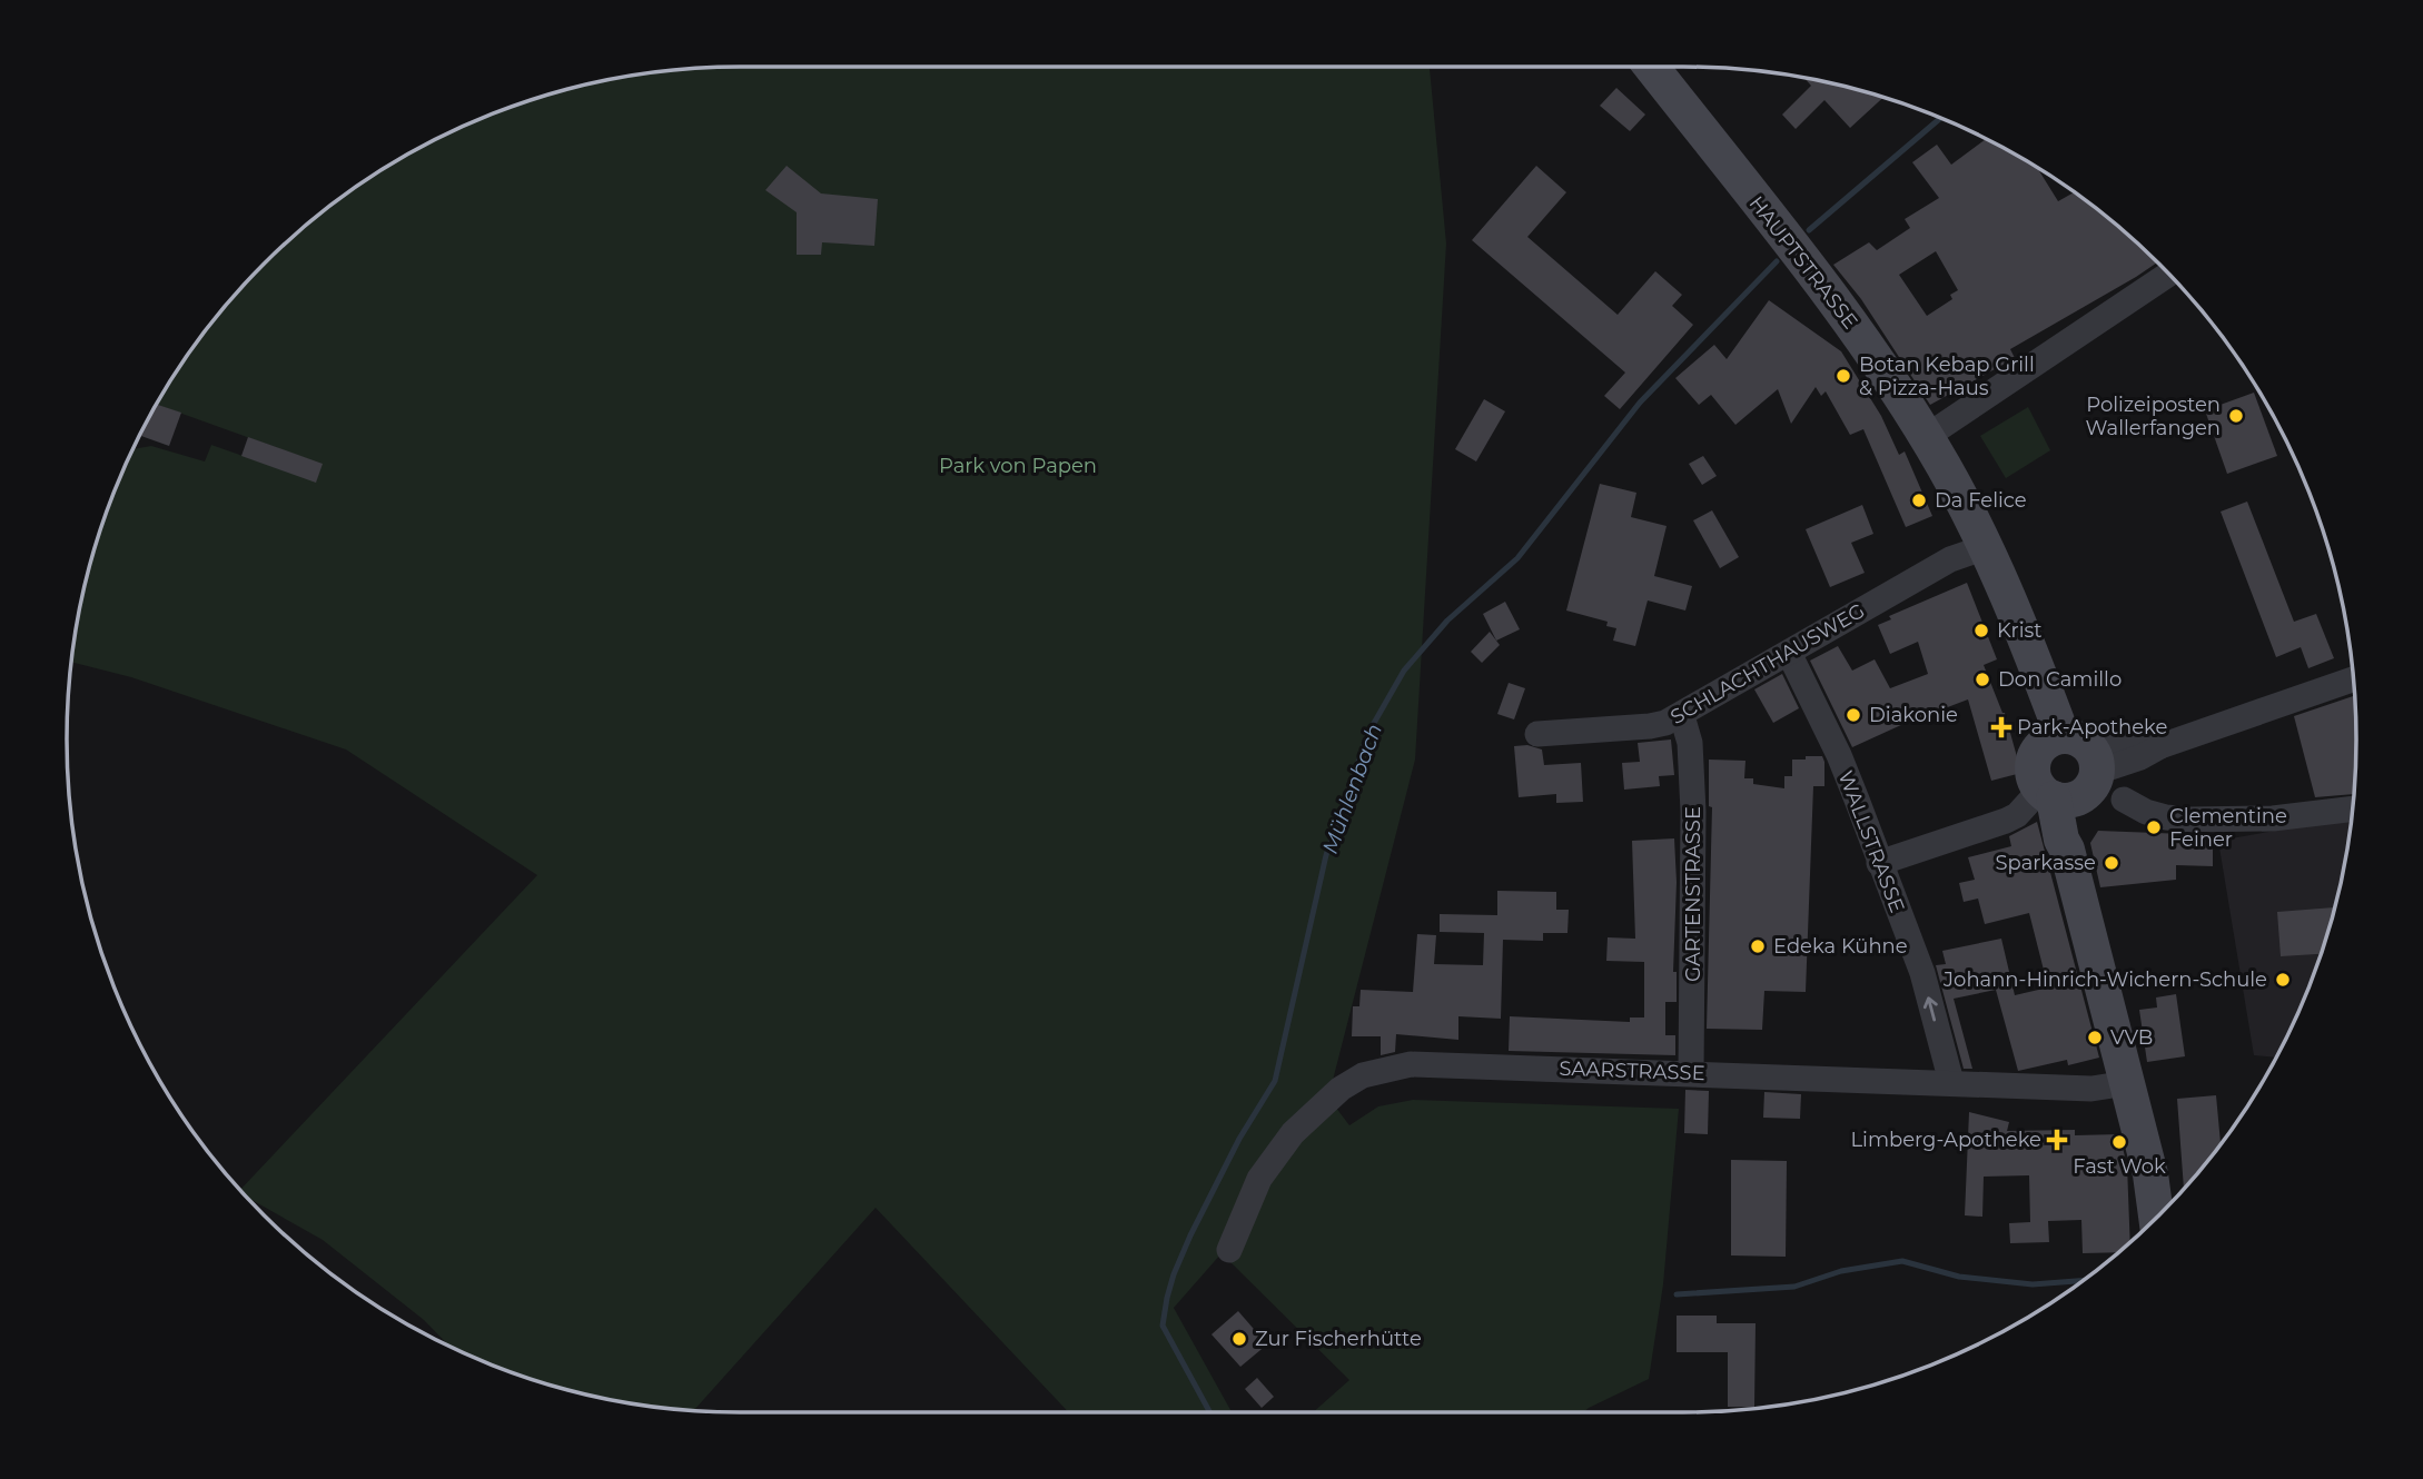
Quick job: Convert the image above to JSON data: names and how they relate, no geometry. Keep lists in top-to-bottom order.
{
  "streets": {
    "main road": ["HAUPTSTRASSE"],
    "street": [
      "SCHLACHTHAUSWEG",
      "WALLSTRASSE",
      "GARTENSTRASSE",
      "SAARSTRASSE"
    ]
  },
  "crossings": [
    ["HAUPTSTRASSE", "SCHLACHTHAUSWEG"],
    ["SCHLACHTHAUSWEG", "WALLSTRASSE"],
    ["SCHLACHTHAUSWEG", "GARTENSTRASSE"],
    ["WALLSTRASSE", "SAARSTRASSE"],
    ["GARTENSTRASSE", "SAARSTRASSE"]
  ],
  "one_way": ["WALLSTRASSE"],
  "water": ["Mühlenbach"],
  "parks": ["Park von Papen"],
  "places": {
    "other": [
      "Botan Kebap Grill & Pizza-Haus",
      "Polizeiposten Wallerfangen",
      "Da Felice",
      "Krist",
      "Don Camillo",
      "Diakonie",
      "Clementine Feiner",
      "Sparkasse",
      "Edeka Kühne",
      "Johann-Hinrich-Wichern-Schule",
      "VVB",
      "Fast Wok",
      "Zur Fischerhütte"
    ],
    "health": ["Park-Apotheke", "Limberg-Apotheke"]
  }
}
